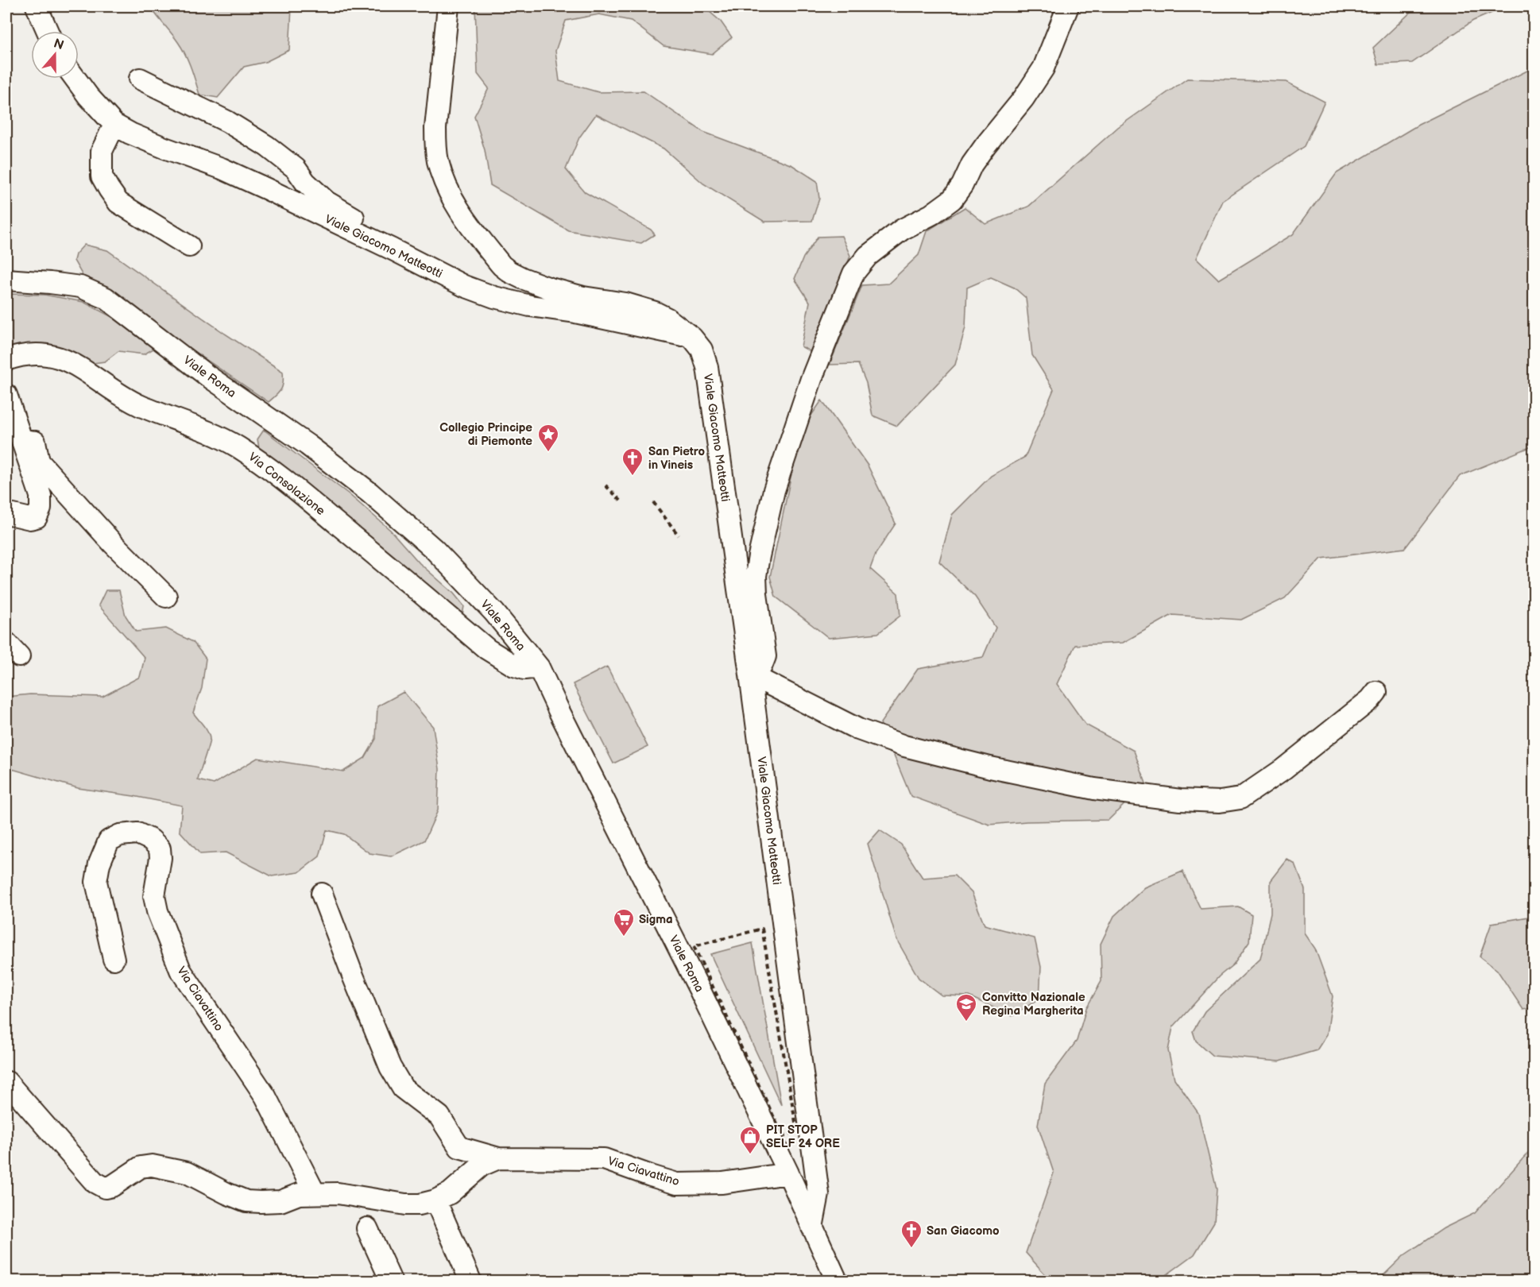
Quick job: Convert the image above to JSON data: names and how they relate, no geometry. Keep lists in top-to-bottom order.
{
  "streets": {
    "street": [
      "Viale Giacomo Matteotti",
      "Viale Roma",
      "Via Consolazione",
      "Via Ciavattino"
    ]
  },
  "crossings": [
    ["Viale Giacomo Matteotti", "Viale Roma"],
    ["Viale Roma", "Via Consolazione"],
    ["Viale Roma", "Via Ciavattino"]
  ],
  "places": {
    "place": ["Collegio Principe di Piemonte"],
    "church": ["San Pietro in Vineis", "San Giacomo"],
    "supermarket": ["Sigma"],
    "school or university": ["Convitto Nazionale Regina Margherita"],
    "shop": ["PIT STOP SELF 24 ORE"]
  },
  "north": "top"
}
